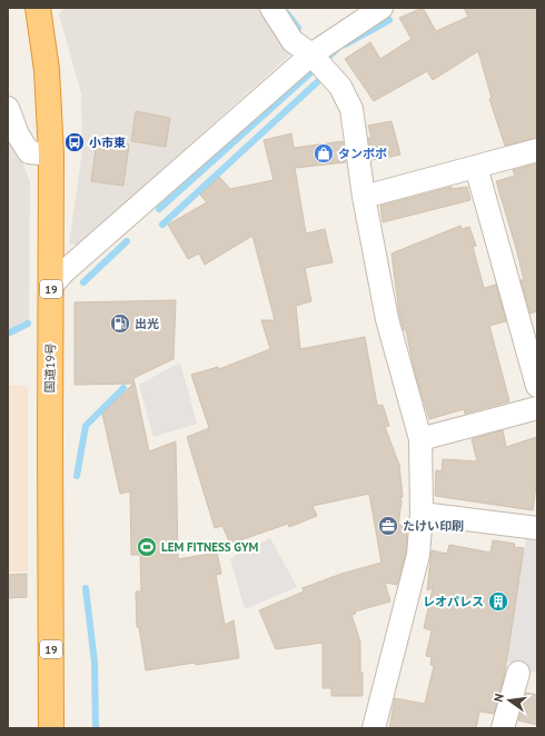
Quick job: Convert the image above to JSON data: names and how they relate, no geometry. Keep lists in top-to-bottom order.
{
  "streets": {
    "highway": ["19", "国道19号"]
  },
  "places": {
    "bus stop": ["小市東"],
    "shop": ["タンポポ"],
    "fuel station": ["出光"],
    "office": ["たけい印刷"],
    "sports": ["LEM FITNESS GYM"],
    "building": ["レオパレス"]
  },
  "north": "left"
}
